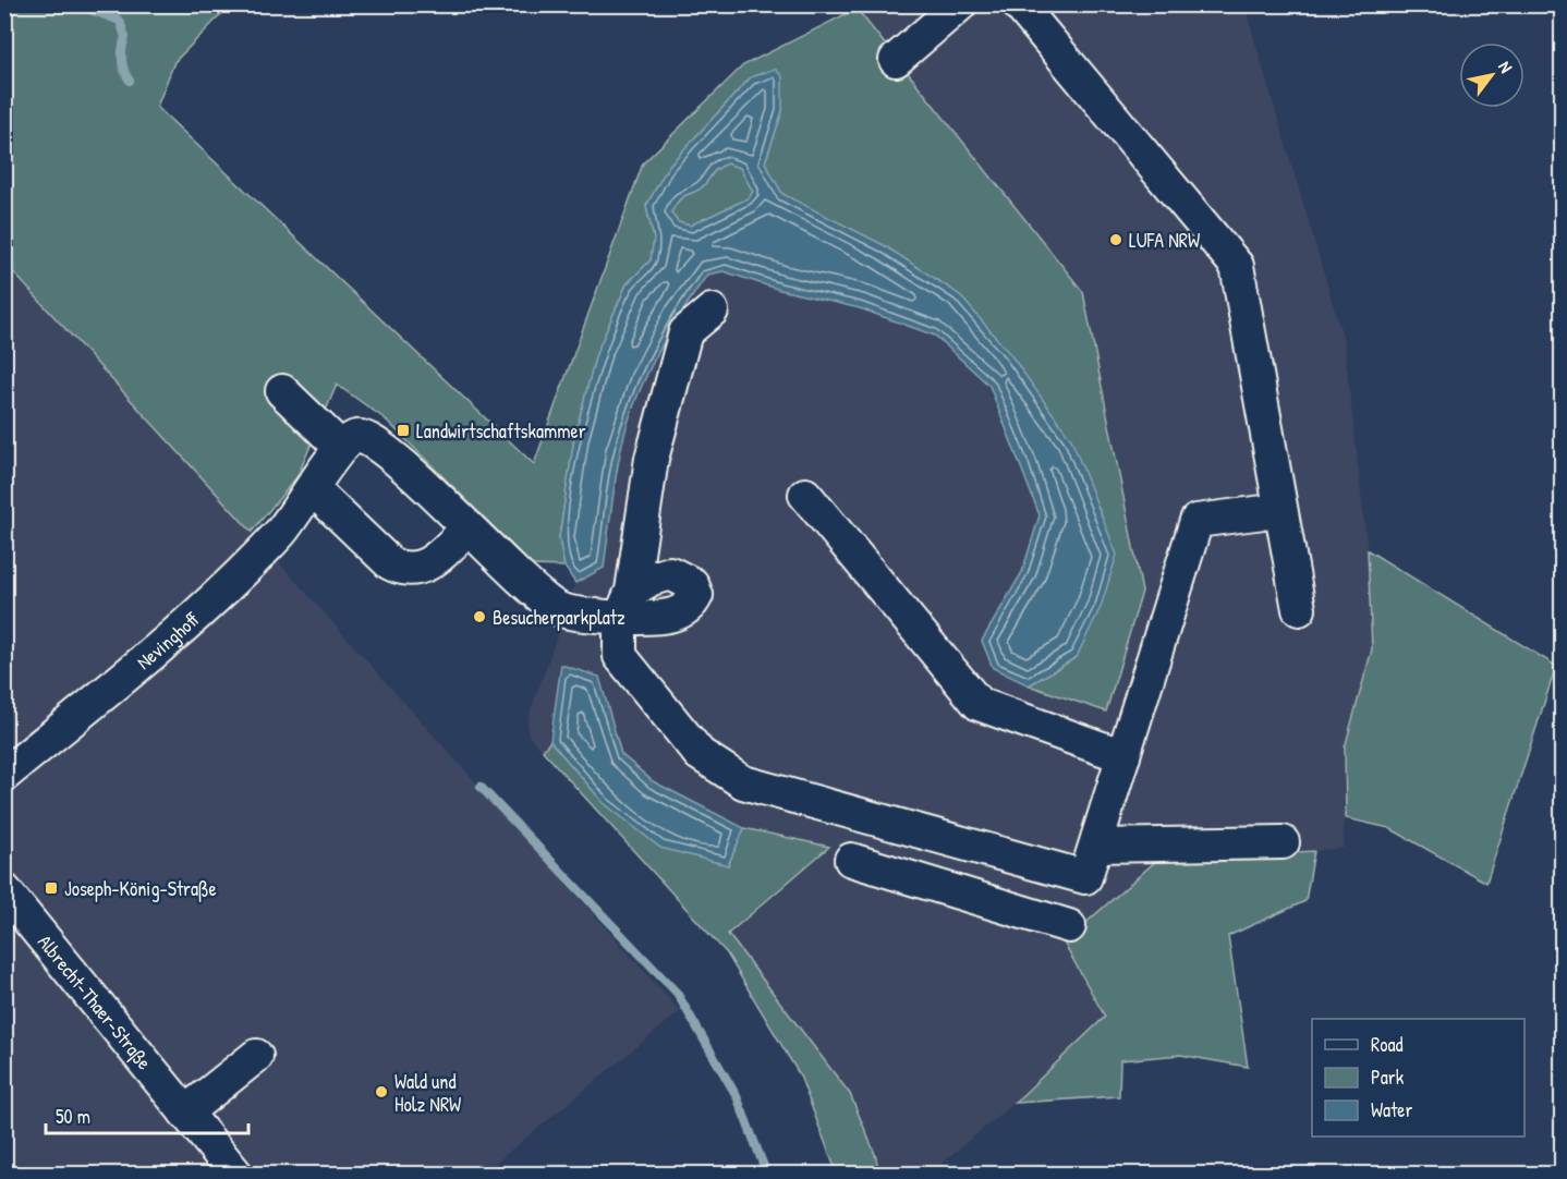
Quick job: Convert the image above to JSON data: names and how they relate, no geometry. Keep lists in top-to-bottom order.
{
  "streets": {
    "street": ["Nevinghoff", "Albrecht-Thaer-Straße"]
  },
  "places": {
    "other": ["LUFA NRW", "Besucherparkplatz", "Wald und Holz NRW"],
    "transit": ["Landwirtschaftskammer", "Joseph-König-Straße"]
  },
  "legend": ["Road", "Park", "Water"],
  "scale_bar": "50 m",
  "north": "top right"
}
